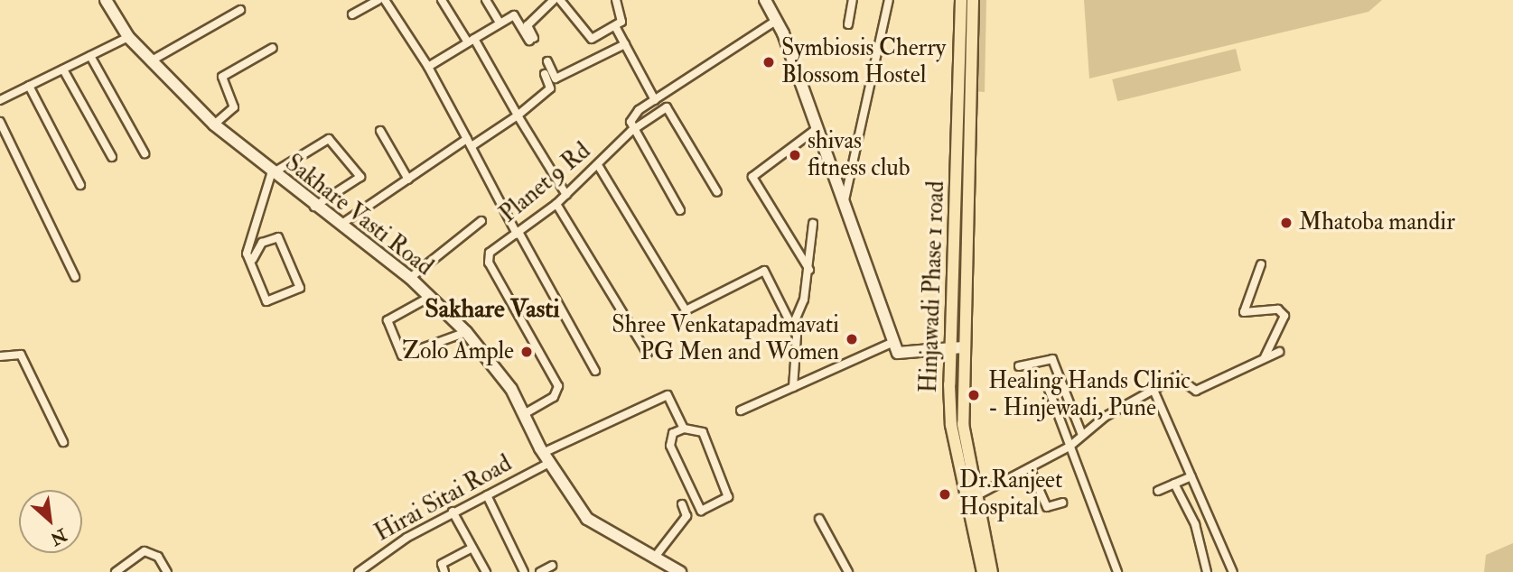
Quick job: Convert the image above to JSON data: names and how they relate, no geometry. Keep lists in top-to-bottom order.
{
  "streets": {
    "main road": ["Hinjawadi Phase 1 road"],
    "street": ["Planet 9 Rd", "Sakhare Vasti Road", "Hirai Sitai Road"]
  },
  "crossings": [
    ["Planet 9 Rd", "Sakhare Vasti Road"],
    ["Sakhare Vasti Road", "Hirai Sitai Road"]
  ],
  "districts": ["Sakhare Vasti"],
  "places": [
    "Symbiosis Cherry Blossom Hostel",
    "shivas fitness club",
    "Mhatoba mandir",
    "Shree Venkatapadmavati PG Men and Women",
    "Zolo Ample",
    "Healing Hands Clinic - Hinjewadi, Pune",
    "Dr.Ranjeet Hospital"
  ],
  "north": "bottom right"
}
